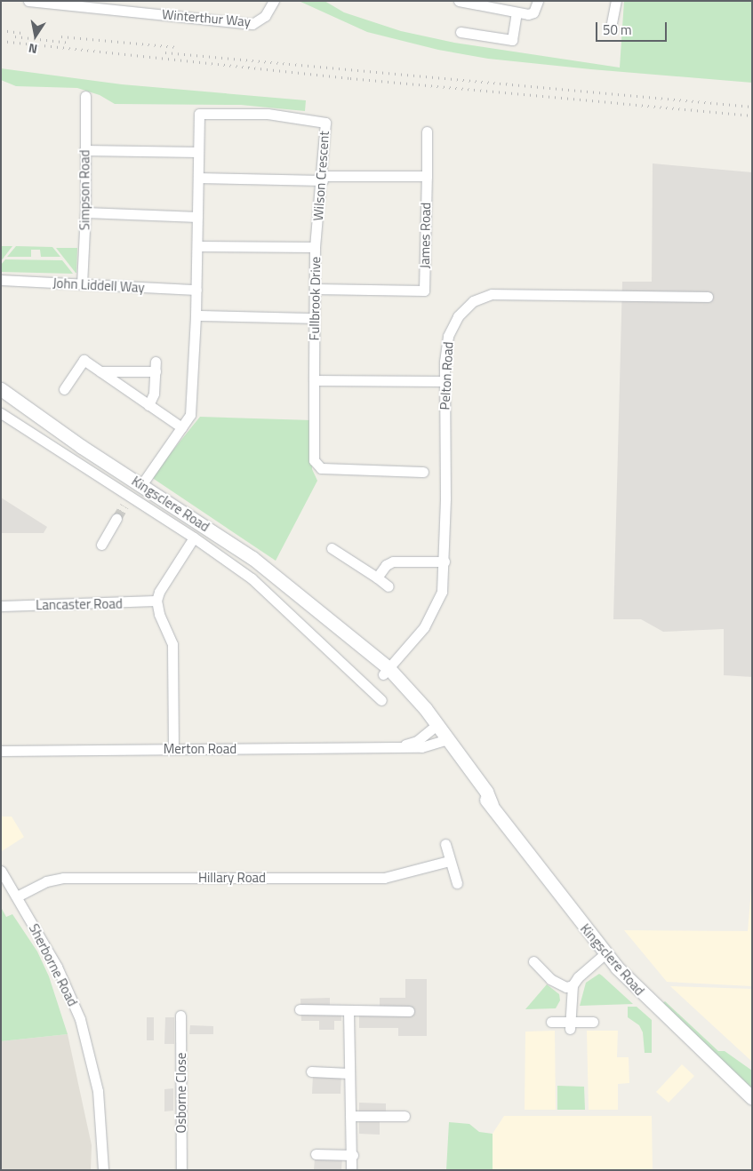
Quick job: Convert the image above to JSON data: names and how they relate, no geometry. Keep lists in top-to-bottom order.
{
  "streets": {
    "street": [
      "Winterthur Way",
      "Wilson Crescent",
      "Simpson Road",
      "James Road",
      "John Liddell Way",
      "Fullbrook Drive",
      "Pelton Road",
      "Kingsclere Road",
      "Lancaster Road",
      "Merton Road",
      "Hillary Road",
      "Sherborne Road",
      "Osborne Close"
    ]
  },
  "crossings": [
    ["Wilson Crescent", "Fullbrook Drive"],
    ["Simpson Road", "John Liddell Way"],
    ["James Road", "Fullbrook Drive"],
    ["Pelton Road", "Kingsclere Road"],
    ["Kingsclere Road", "Merton Road"],
    ["Hillary Road", "Sherborne Road"]
  ],
  "scale_bar": "50 m",
  "north": "bottom"
}
